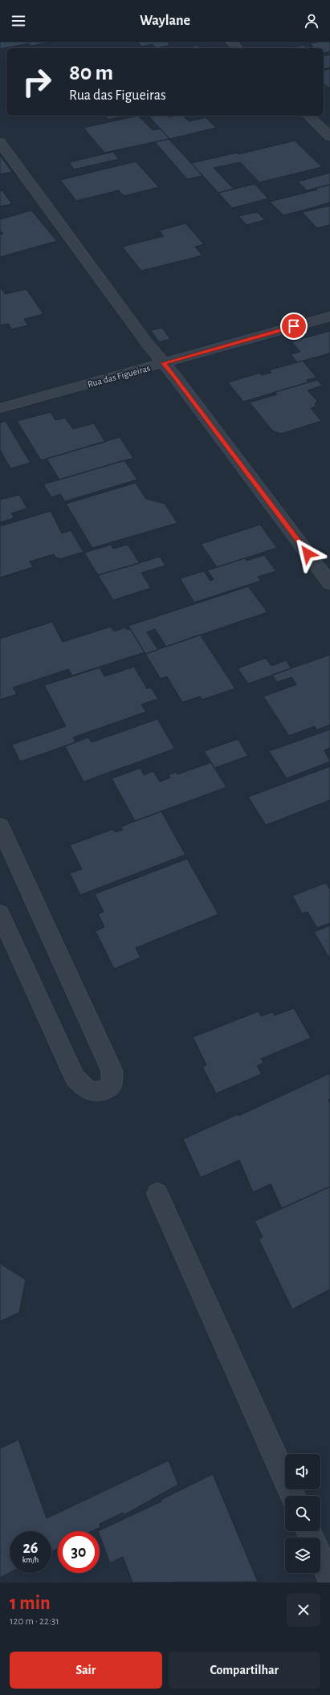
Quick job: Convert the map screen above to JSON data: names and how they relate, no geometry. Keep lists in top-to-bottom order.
{
  "streets": {
    "street": ["Rua das Figueiras"]
  },
  "page": {
    "header": "Waylane",
    "turn": ["80 m", "Rua das Figueiras"],
    "speed": "26 km/h",
    "limit": "30",
    "heading": ["1 min", "120 m · 22:31"],
    "buttons": ["Sair", "Compartilhar"]
  }
}
